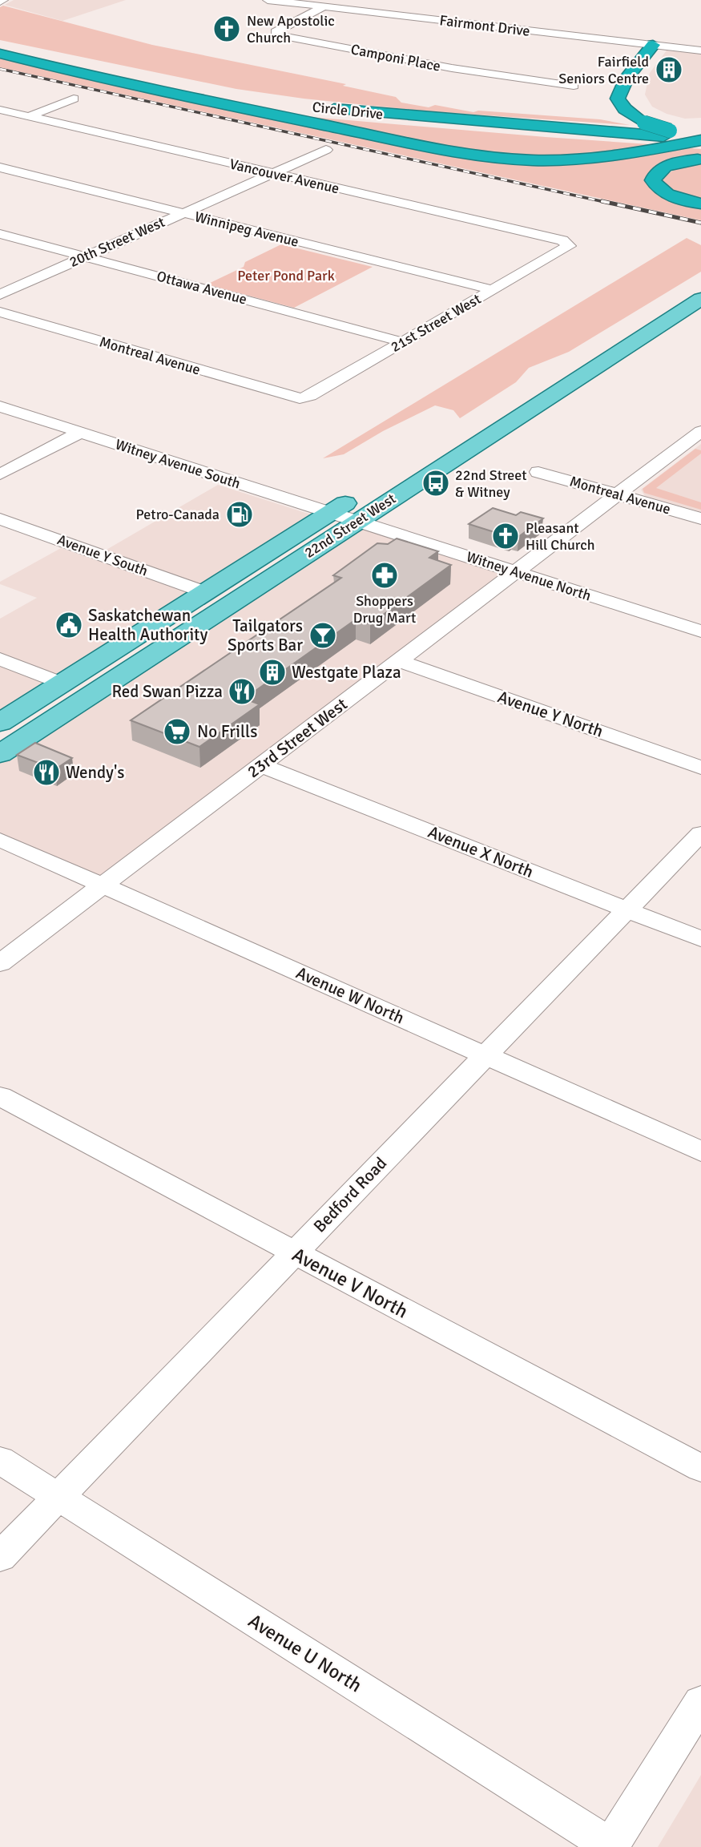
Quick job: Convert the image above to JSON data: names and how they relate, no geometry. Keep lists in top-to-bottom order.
{
  "streets": {
    "highway": ["Circle Drive"],
    "main road": ["22nd Street West"],
    "street": [
      "Fairmont Drive",
      "Camponi Place",
      "Vancouver Avenue",
      "Winnipeg Avenue",
      "20th Street West",
      "Ottawa Avenue",
      "21st Street West",
      "Montreal Avenue",
      "Witney Avenue South",
      "Avenue Y South",
      "Witney Avenue North",
      "Avenue Y North",
      "23rd Street West",
      "Avenue X North",
      "Avenue W North",
      "Bedford Road",
      "Avenue V North",
      "Avenue U North"
    ]
  },
  "crossings": [
    ["Fairmont Drive", "Camponi Place"],
    ["Vancouver Avenue", "20th Street West"],
    ["Vancouver Avenue", "21st Street West"],
    ["Winnipeg Avenue", "20th Street West"],
    ["Winnipeg Avenue", "21st Street West"],
    ["20th Street West", "Ottawa Avenue"],
    ["Ottawa Avenue", "21st Street West"],
    ["21st Street West", "Montreal Avenue"],
    ["Montreal Avenue", "23rd Street West"],
    ["Witney Avenue South", "22nd Street West"],
    ["Witney Avenue South", "Witney Avenue North"],
    ["22nd Street West", "Avenue Y South"],
    ["22nd Street West", "Witney Avenue North"],
    ["Witney Avenue North", "23rd Street West"],
    ["Avenue Y North", "23rd Street West"],
    ["23rd Street West", "Avenue X North"],
    ["23rd Street West", "Avenue W North"],
    ["Avenue X North", "Bedford Road"],
    ["Avenue W North", "Bedford Road"],
    ["Bedford Road", "Avenue V North"],
    ["Bedford Road", "Avenue U North"]
  ],
  "parks": ["Peter Pond Park"],
  "places": {
    "church": ["New Apostolic Church", "Pleasant Hill Church"],
    "building": ["Fairfield Seniors Centre", "Westgate Plaza"],
    "bus stop": ["22nd Street & Witney"],
    "fuel station": ["Petro-Canada"],
    "pharmacy": ["Shoppers Drug Mart"],
    "public building": ["Saskatchewan Health Authority"],
    "bar": ["Tailgators Sports Bar"],
    "restaurant": ["Red Swan Pizza", "Wendy's"],
    "supermarket": ["No Frills"]
  }
}
